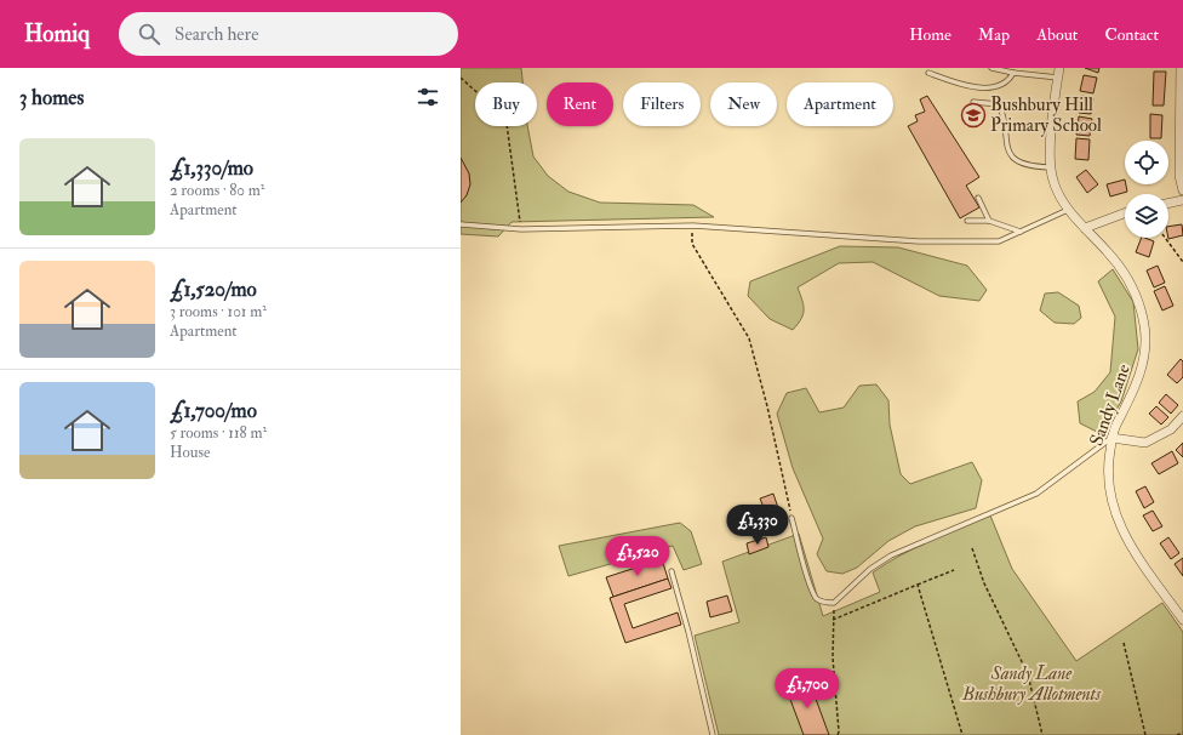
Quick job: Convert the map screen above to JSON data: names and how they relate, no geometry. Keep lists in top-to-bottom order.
{
  "streets": {
    "street": ["Sandy Lane"]
  },
  "parks": ["Sandy Lane Bushbury Allotments"],
  "places": {
    "school or university": ["Bushbury Hill Primary School"]
  },
  "page": {
    "header": "Homiq",
    "search": "Search here",
    "nav": [
      "Home",
      "Map",
      "About",
      "Contact"
    ],
    "heading": "3 homes",
    "chip": [
      "Buy",
      "Rent",
      "Filters",
      "New",
      "Apartment"
    ],
    "list": [
      {
        "name": "£1,330/mo",
        "note": "2 rooms · 80 m² · Apartment"
      },
      {
        "name": "£1,520/mo",
        "note": "3 rooms · 101 m² · Apartment"
      },
      {
        "name": "£1,700/mo",
        "note": "5 rooms · 118 m² · House"
      }
    ],
    "price": ["£1,330", "£1,520", "£1,700"]
  }
}
